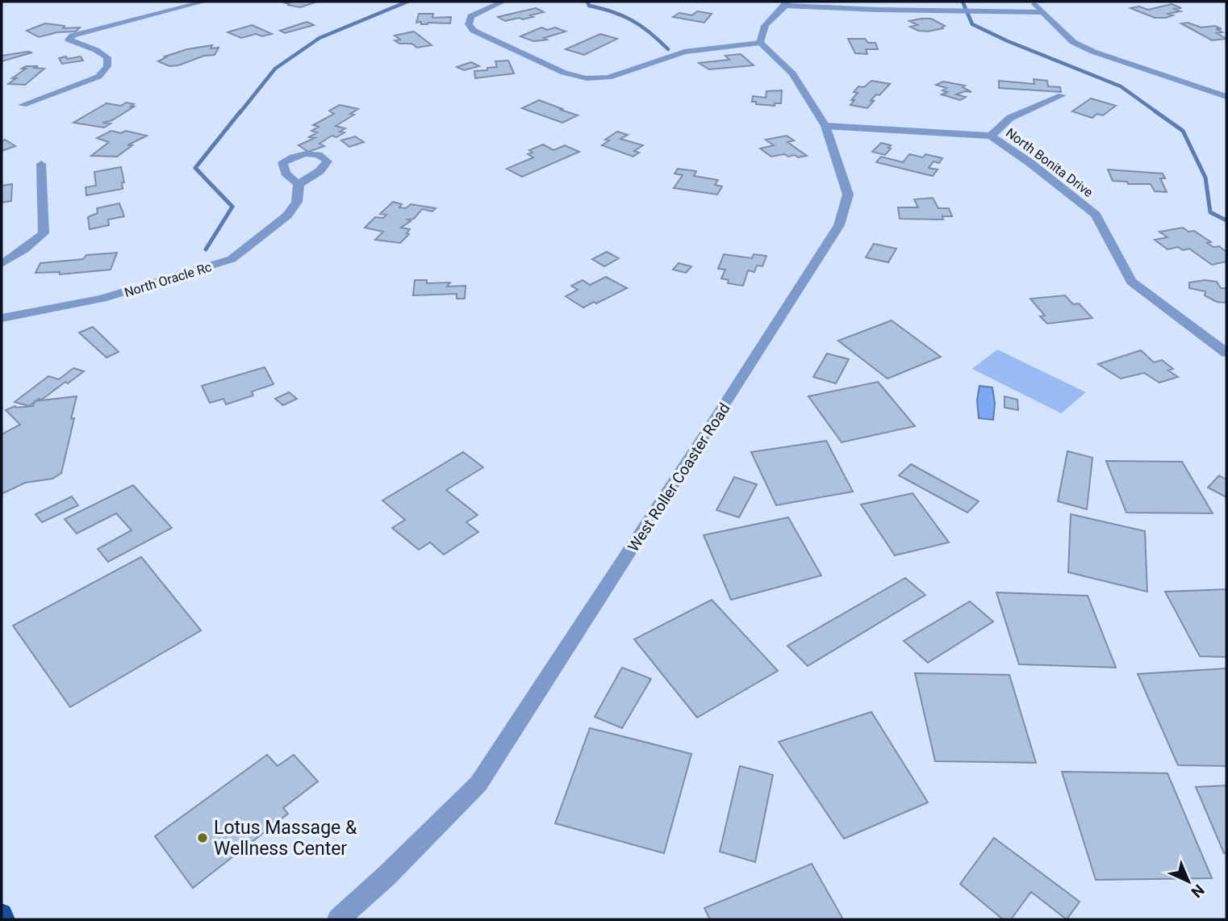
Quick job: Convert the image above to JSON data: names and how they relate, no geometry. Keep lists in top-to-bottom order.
{
  "streets": {
    "street": ["North Bonita Drive", "North Oracle Rc", "West Roller Coaster Road"]
  },
  "crossings": [
    ["North Bonita Drive", "West Roller Coaster Road"]
  ],
  "places": ["Lotus Massage & Wellness Center"],
  "north": "bottom right"
}
